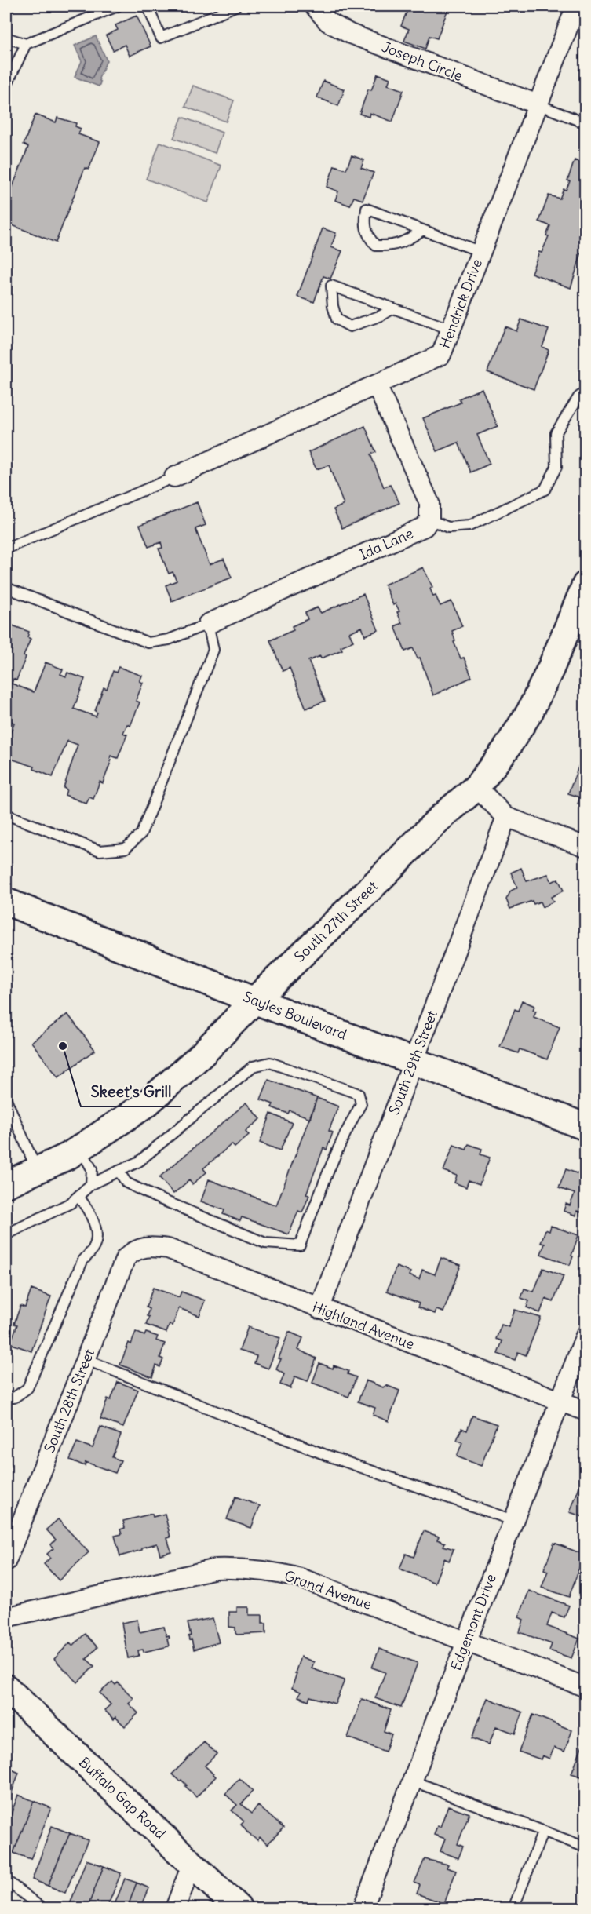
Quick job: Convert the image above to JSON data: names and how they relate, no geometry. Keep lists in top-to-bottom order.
{
  "streets": {
    "main road": ["South 27th Street", "Sayles Boulevard", "Buffalo Gap Road"],
    "street": [
      "Joseph Circle",
      "Hendrick Drive",
      "Ida Lane",
      "South 29th Street",
      "Highland Avenue",
      "South 28th Street",
      "Grand Avenue",
      "Edgemont Drive"
    ]
  },
  "crossings": [
    ["Joseph Circle", "Hendrick Drive"],
    ["Hendrick Drive", "Ida Lane"],
    ["South 27th Street", "Sayles Boulevard"],
    ["Sayles Boulevard", "South 29th Street"],
    ["South 29th Street", "Highland Avenue"],
    ["Highland Avenue", "South 28th Street"],
    ["Highland Avenue", "Edgemont Drive"],
    ["Grand Avenue", "Edgemont Drive"]
  ],
  "places": ["Skeet's Grill"]
}
